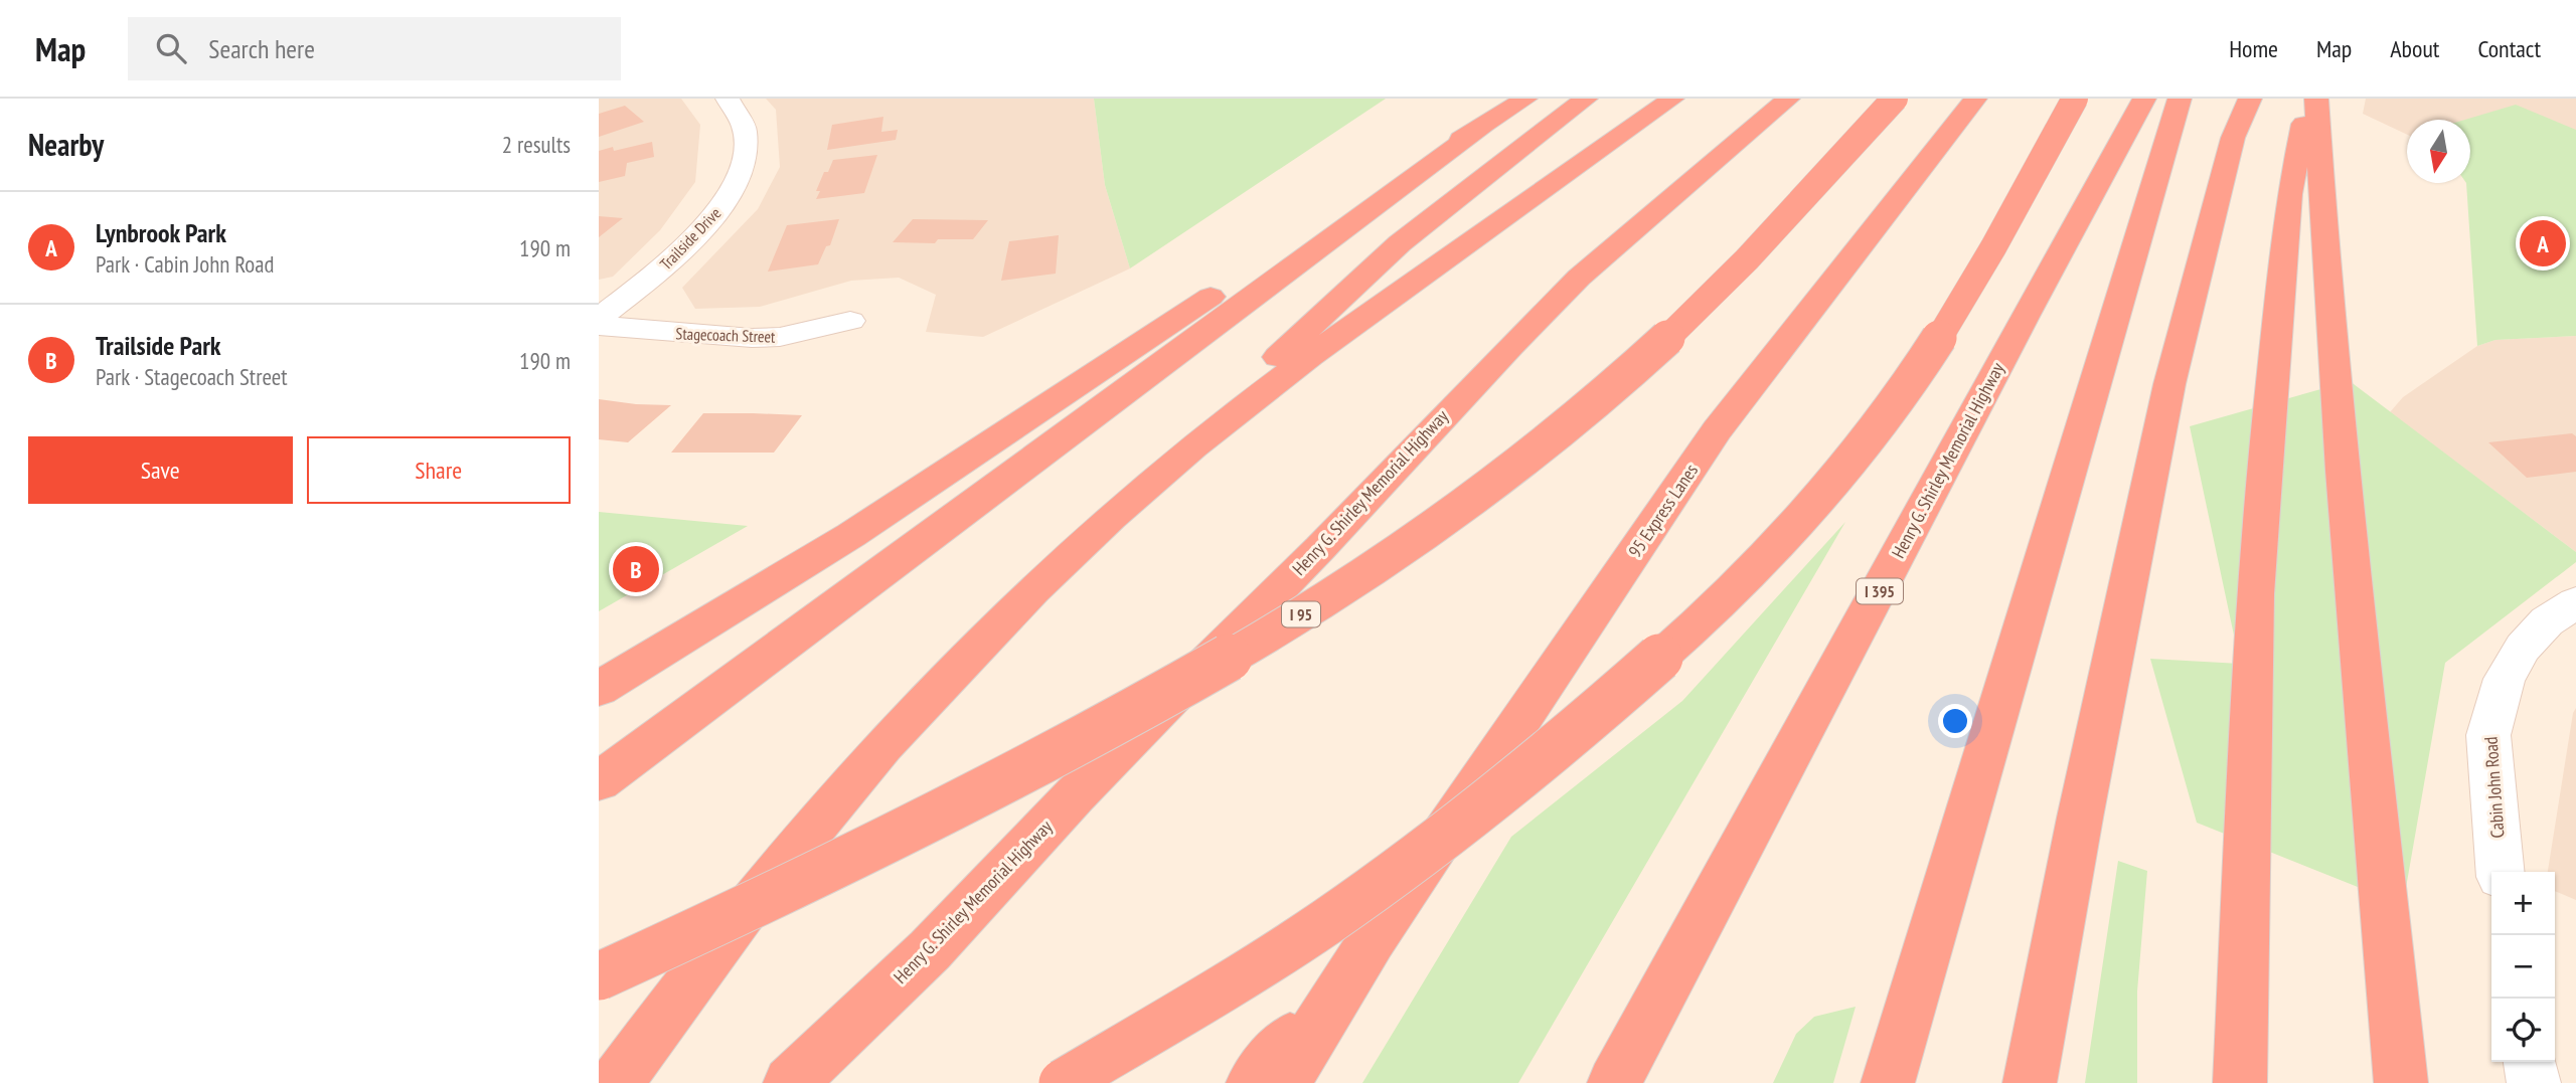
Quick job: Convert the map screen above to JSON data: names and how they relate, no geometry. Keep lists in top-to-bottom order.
{
  "streets": {
    "highway": [
      "Henry G. Shirley Memorial Highway",
      "95 Express Lanes",
      "I 395",
      "I 95"
    ],
    "street": ["Trailside Drive", "Stagecoach Street", "Cabin John Road"]
  },
  "north": "bottom",
  "page": {
    "header": "Map",
    "search": "Search here",
    "nav": [
      "Home",
      "Map",
      "About",
      "Contact"
    ],
    "heading": ["Nearby", "2 results"],
    "list": [
      {
        "mark": "A",
        "name": "Lynbrook Park",
        "note": "Park · Cabin John Road",
        "value": "190 m"
      },
      {
        "mark": "B",
        "name": "Trailside Park",
        "note": "Park · Stagecoach Street",
        "value": "190 m"
      }
    ],
    "pins": ["A", "B"],
    "buttons": ["Save", "Share"],
    "map_buttons": ["+", "−"]
  }
}
